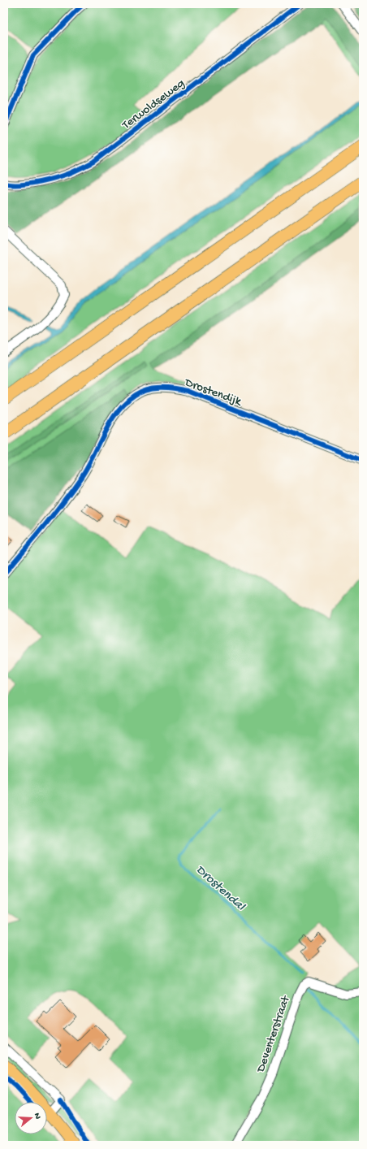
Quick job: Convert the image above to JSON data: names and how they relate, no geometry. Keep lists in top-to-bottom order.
{
  "streets": {
    "street": ["Terwoldseweg", "Drostendijk", "Deventerstraat"]
  },
  "water": ["Drostendal"],
  "north": "right"
}
